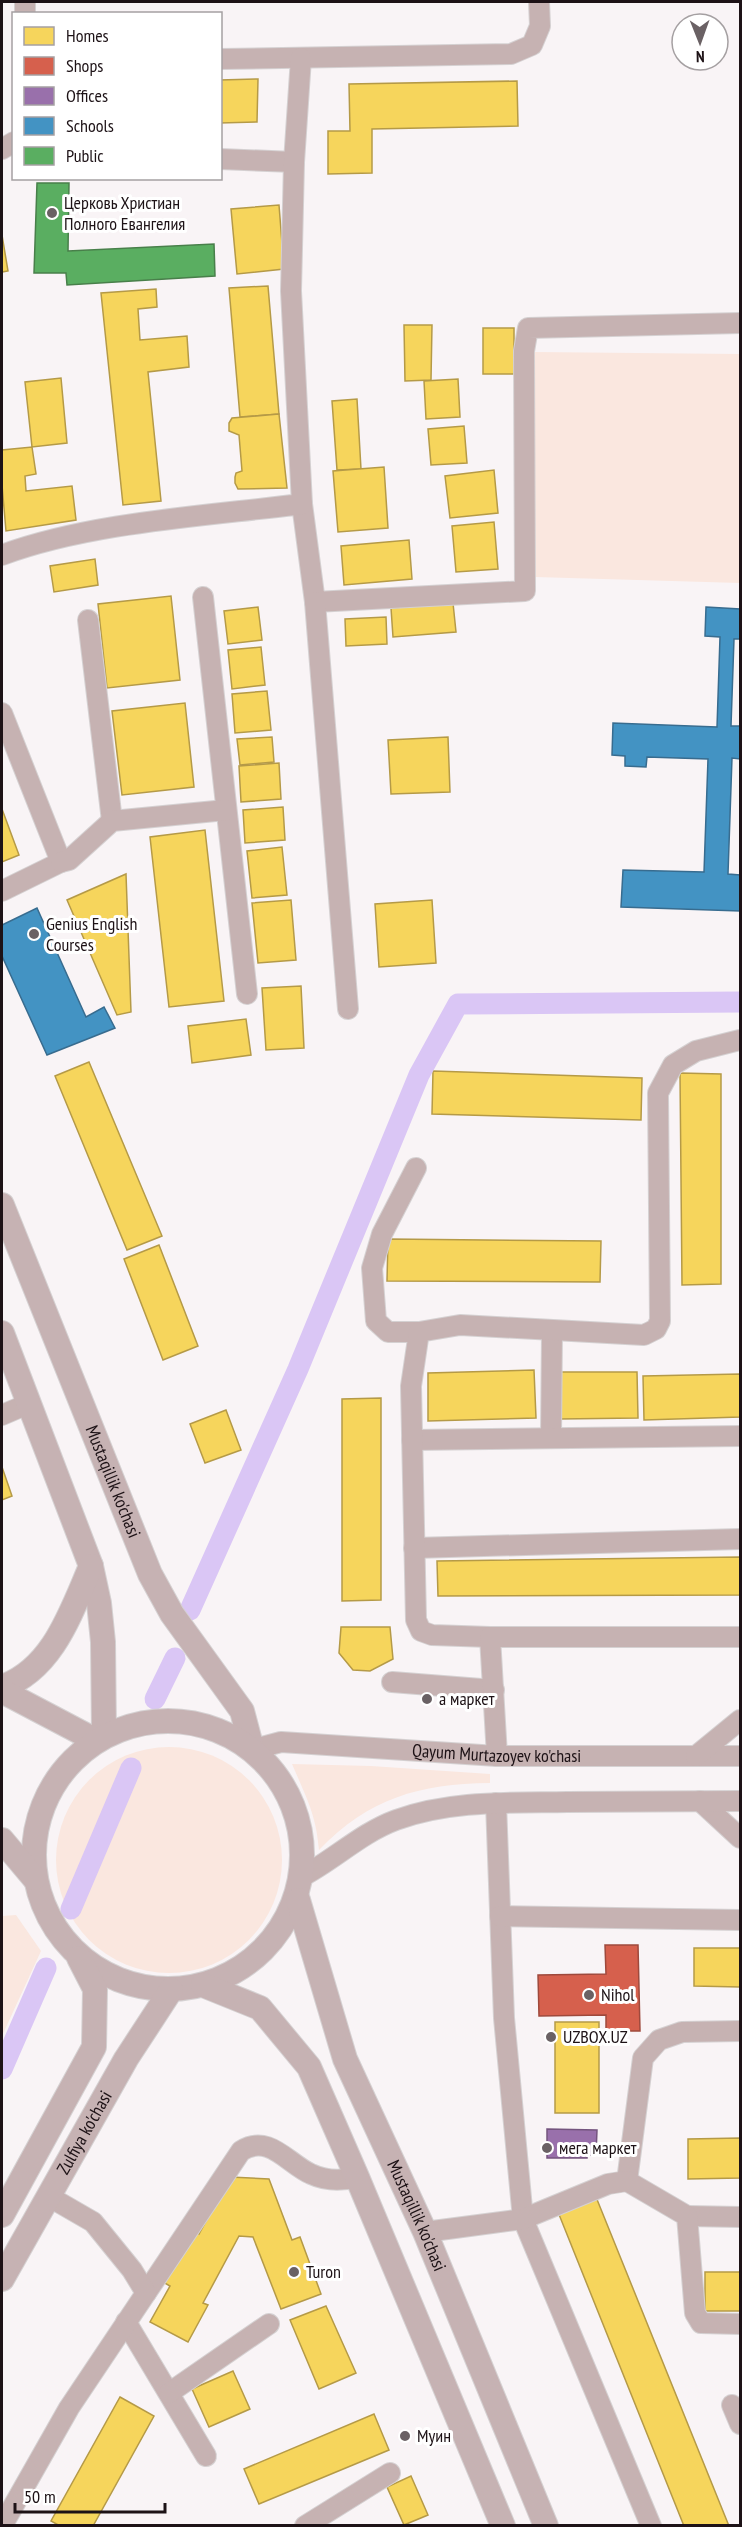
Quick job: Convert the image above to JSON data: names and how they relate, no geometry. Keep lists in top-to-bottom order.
{
  "streets": {
    "main road": ["Mustaqillik ko'chasi", "Zulfiya ko'chasi"],
    "street": ["Qayum Murtazoyev ko'chasi"]
  },
  "crossings": [
    ["Mustaqillik ko'chasi", "Qayum Murtazoyev ko'chasi"]
  ],
  "places": [
    "Церковь Христиан Полного Евангелия",
    "Genius English Courses",
    "а маркет",
    "Nihol",
    "UZBOX.UZ",
    "мега маркет",
    "Turon",
    "Муин"
  ],
  "legend": [
    "Homes",
    "Shops",
    "Offices",
    "Schools",
    "Public"
  ],
  "scale_bar": "50 m",
  "north": "bottom"
}
